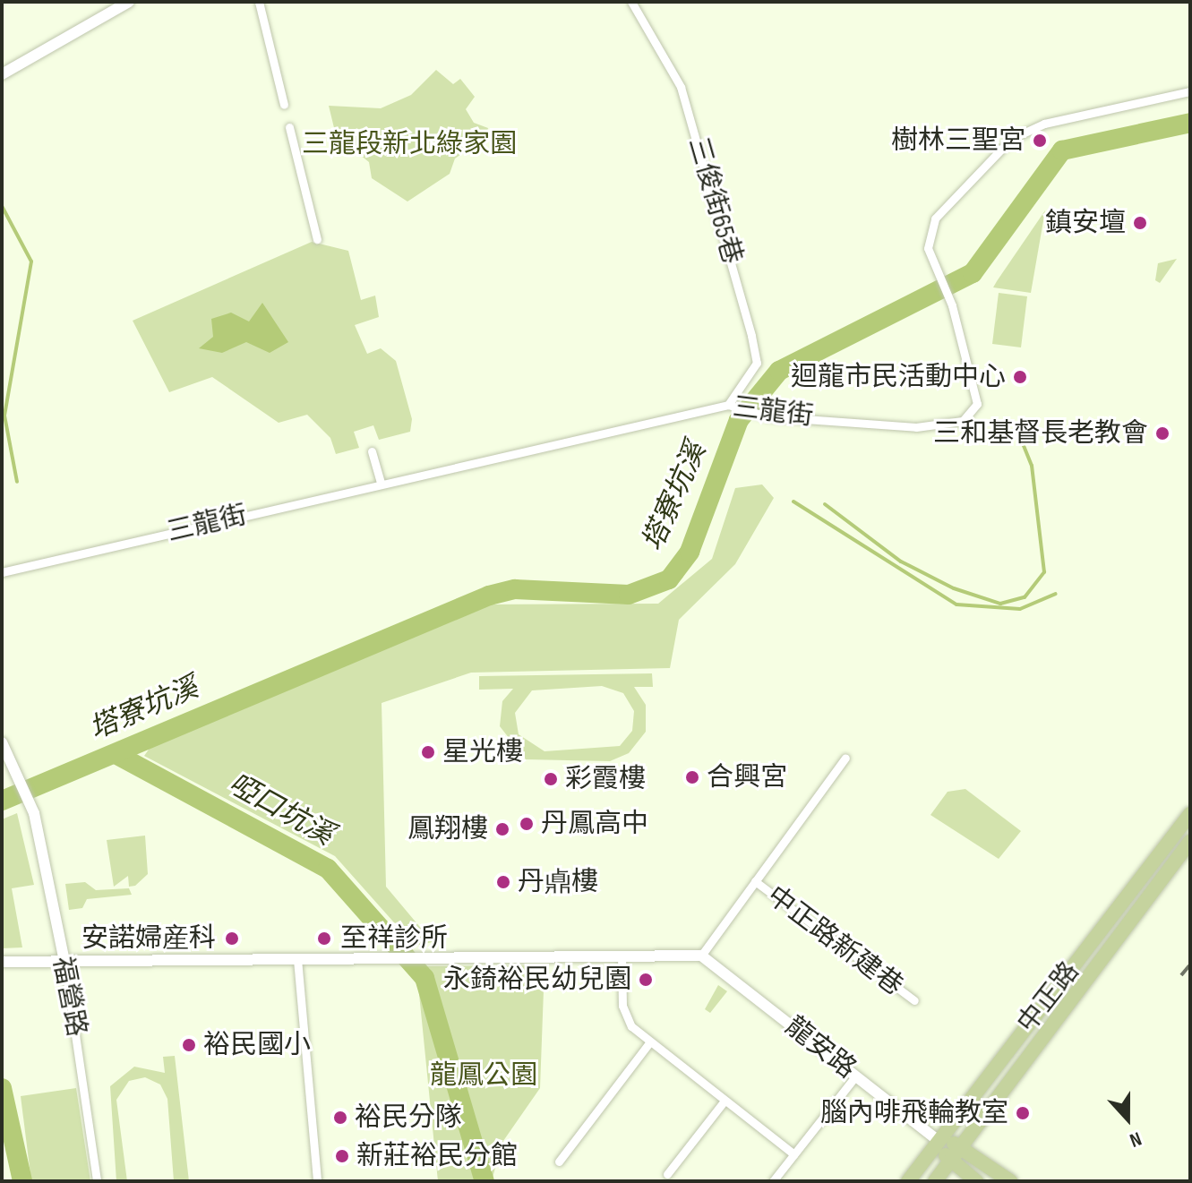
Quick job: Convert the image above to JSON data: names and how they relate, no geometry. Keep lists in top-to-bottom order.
{
  "streets": {
    "main road": ["中正路"],
    "street": [
      "三俊街65巷",
      "三龍街",
      "中正路新建巷",
      "福營路",
      "龍安路"
    ]
  },
  "crossings": [
    ["三俊街65巷", "三龍街"],
    ["中正路", "龍安路"]
  ],
  "water": ["塔寮坑溪", "啞口坑溪"],
  "parks": ["三龍段新北綠家園", "龍鳳公園"],
  "places": [
    "樹林三聖宮",
    "鎮安壇",
    "迴龍市民活動中心",
    "三和基督長老教會",
    "星光樓",
    "合興宮",
    "彩霞樓",
    "丹鳳高中",
    "鳳翔樓",
    "丹鼑樓",
    "安諾婦産科",
    "至祥診所",
    "永錡裕民幼兒園",
    "裕民國小",
    "腦內啡飛輪教室",
    "裕民分隊",
    "新莊裕民分館"
  ],
  "north": "bottom"
}
